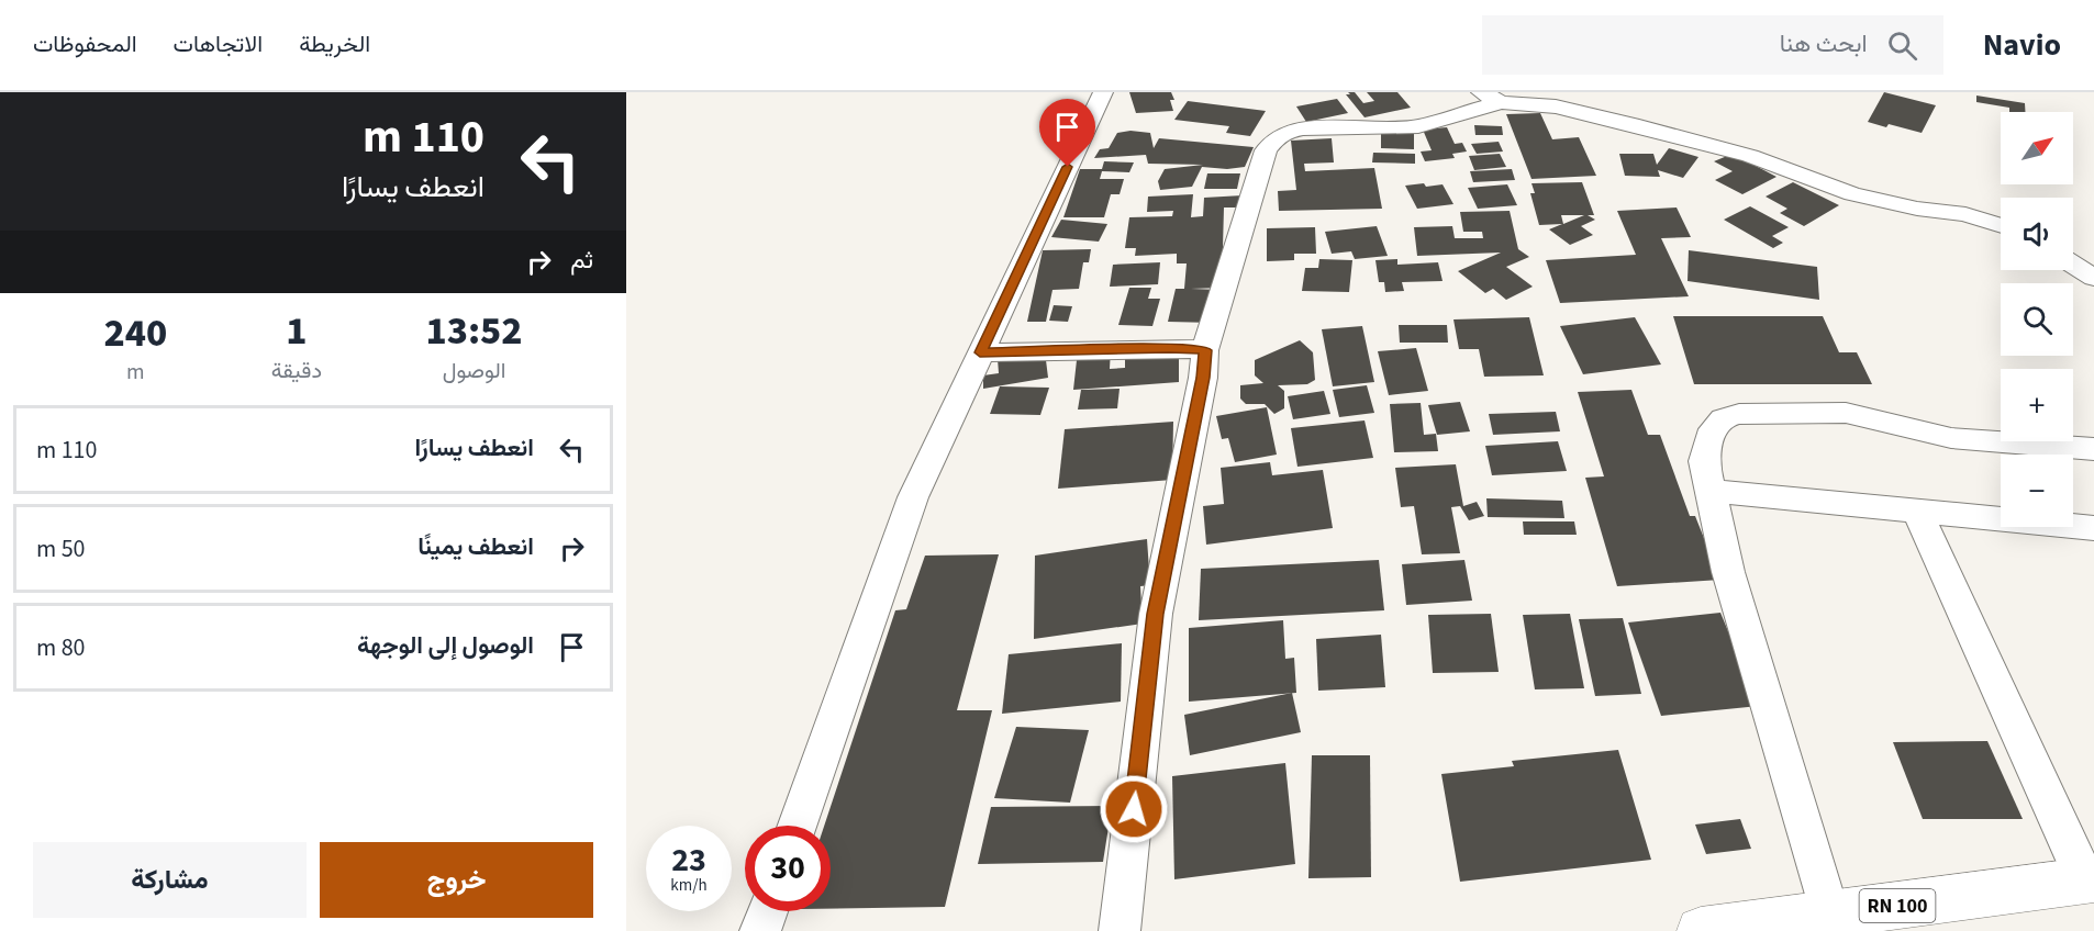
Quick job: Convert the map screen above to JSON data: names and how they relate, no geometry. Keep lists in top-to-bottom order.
{
  "streets": {
    "main road": ["RN 100"]
  },
  "north": "top right",
  "page": {
    "header": "Navio",
    "search": "ابحث هنا",
    "nav": ["الخريطة", "الاتجاهات", "المحفوظات"],
    "turn": ["110 m", "انعطف يسارًا"],
    "map_buttons": ["+", "−"],
    "then": "ثم",
    "eta": [
      "13:52",
      "الوصول",
      "1",
      "دقيقة",
      "240",
      "m"
    ],
    "list": [
      {
        "name": "انعطف يسارًا",
        "value": "110 m"
      },
      {
        "name": "انعطف يمينًا",
        "value": "50 m"
      },
      {
        "name": "الوصول إلى الوجهة",
        "value": "80 m"
      }
    ],
    "speed": "23 km/h",
    "limit": "30",
    "buttons": ["خروج", "مشاركة"]
  }
}
